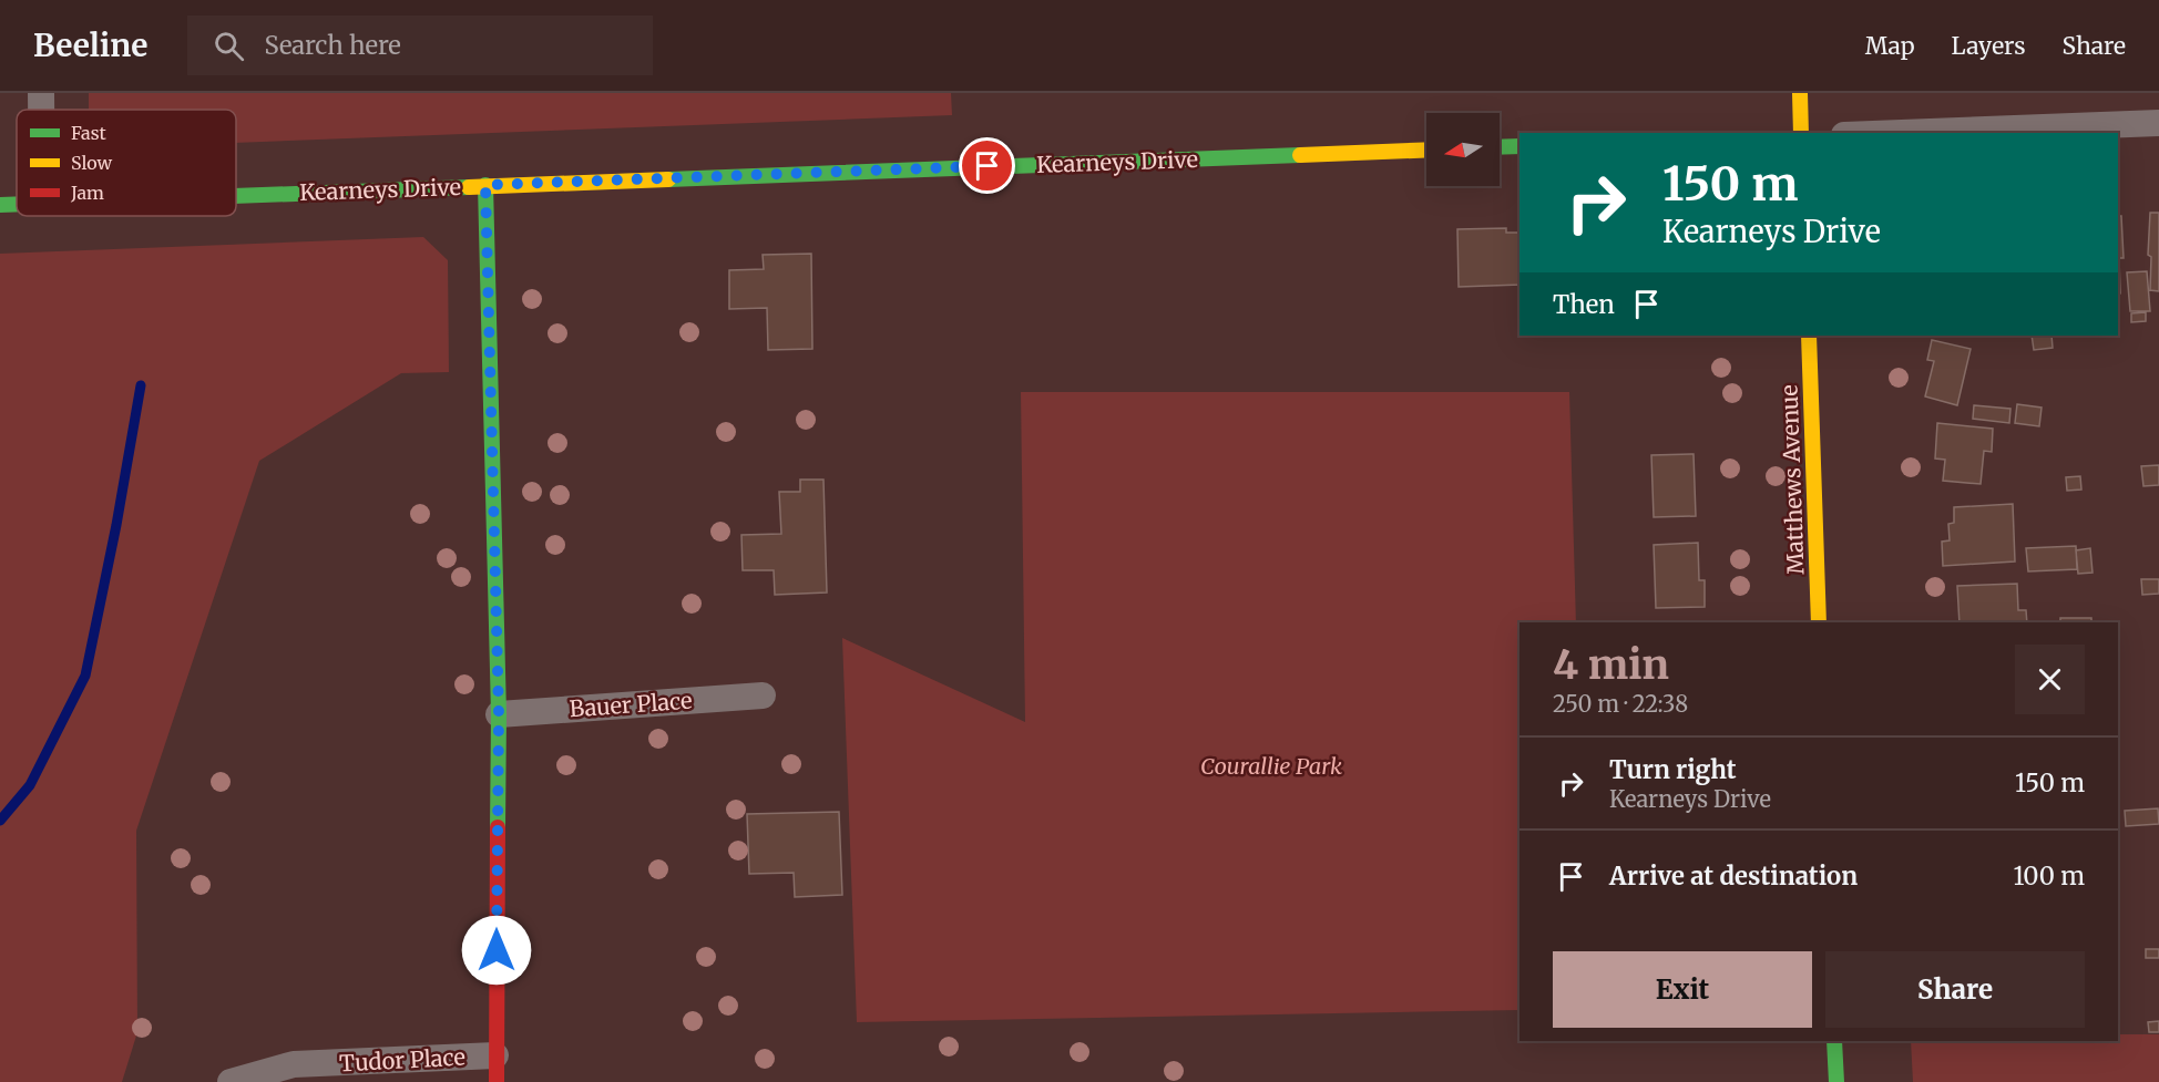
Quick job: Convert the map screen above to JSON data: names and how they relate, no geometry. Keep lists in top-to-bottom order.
{
  "streets": {
    "street": [
      "Kearneys Drive",
      "Matthews Avenue",
      "Bauer Place",
      "Tudor Place"
    ]
  },
  "parks": ["Courallie Park"],
  "legend": ["Fast", "Slow", "Jam"],
  "north": "left",
  "page": {
    "header": "Beeline",
    "search": "Search here",
    "nav": ["Map", "Layers", "Share"],
    "turn": ["150 m", "Kearneys Drive"],
    "then": "Then",
    "heading": ["4 min", "250 m · 22:38"],
    "list": [
      {
        "name": "Turn right",
        "note": "Kearneys Drive",
        "value": "150 m"
      },
      {
        "name": "Arrive at destination",
        "value": "100 m"
      }
    ],
    "buttons": ["Exit", "Share"]
  }
}
